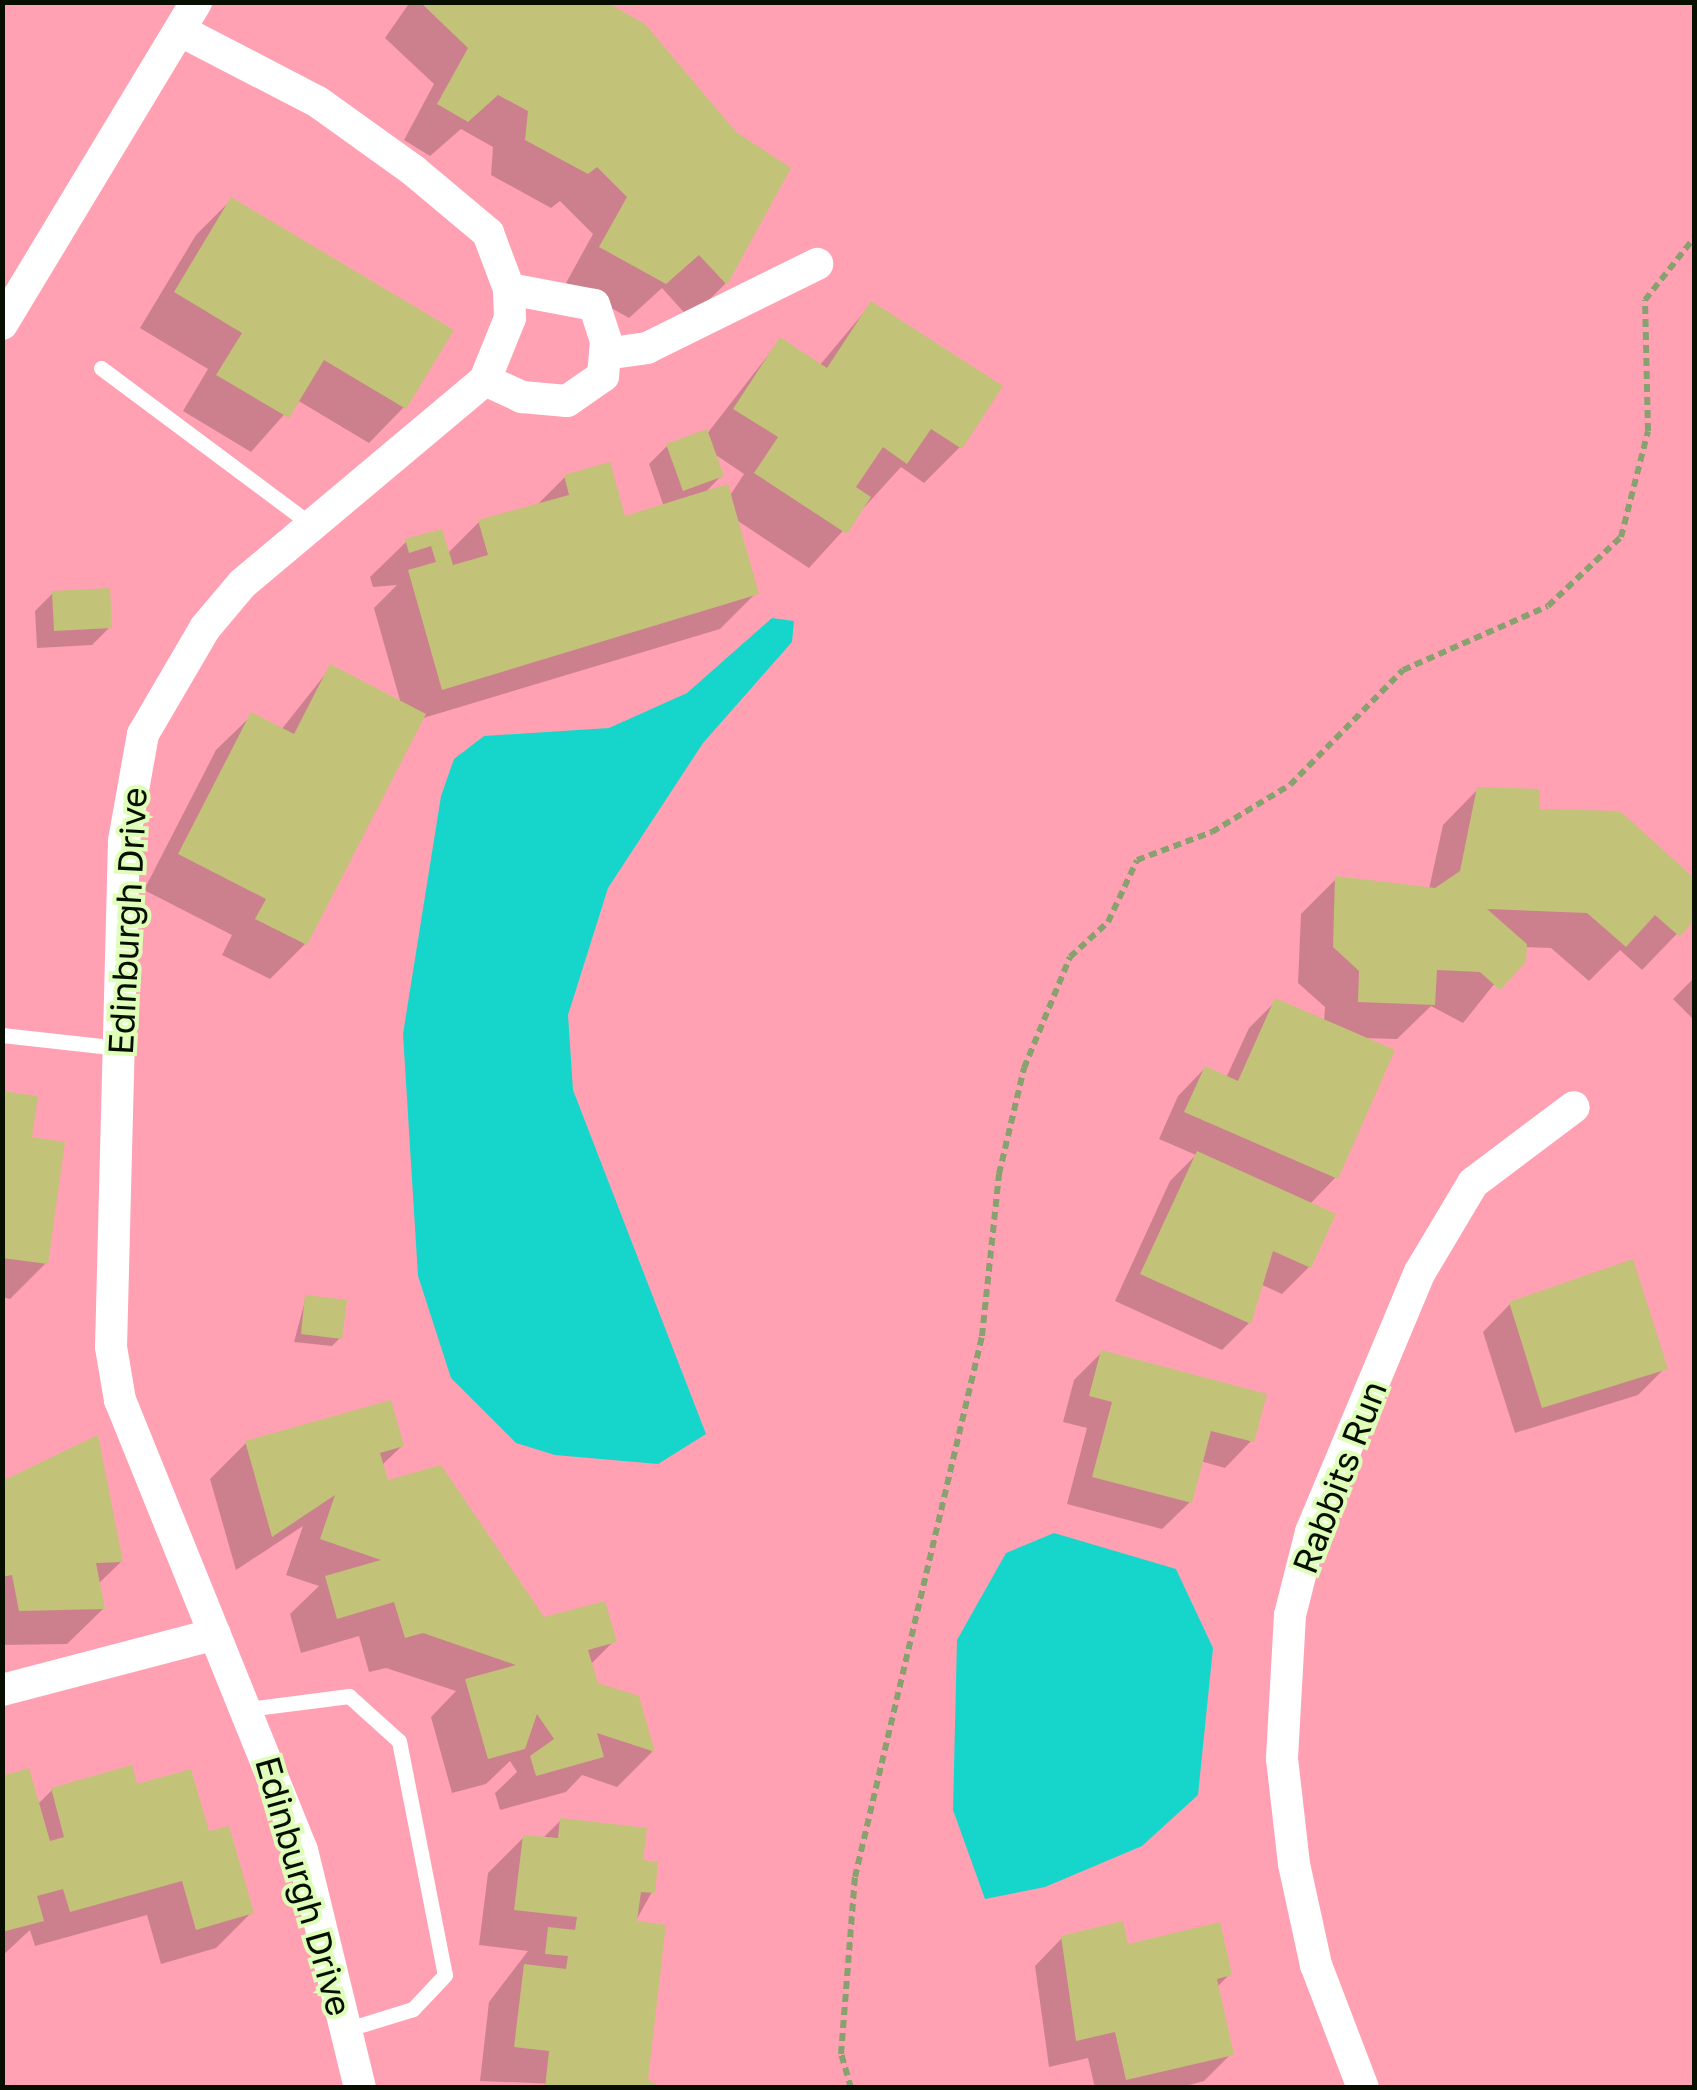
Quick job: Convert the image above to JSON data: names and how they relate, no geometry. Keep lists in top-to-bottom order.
{
  "streets": {
    "street": ["Edinburgh Drive", "Rabbits Run"]
  }
}
